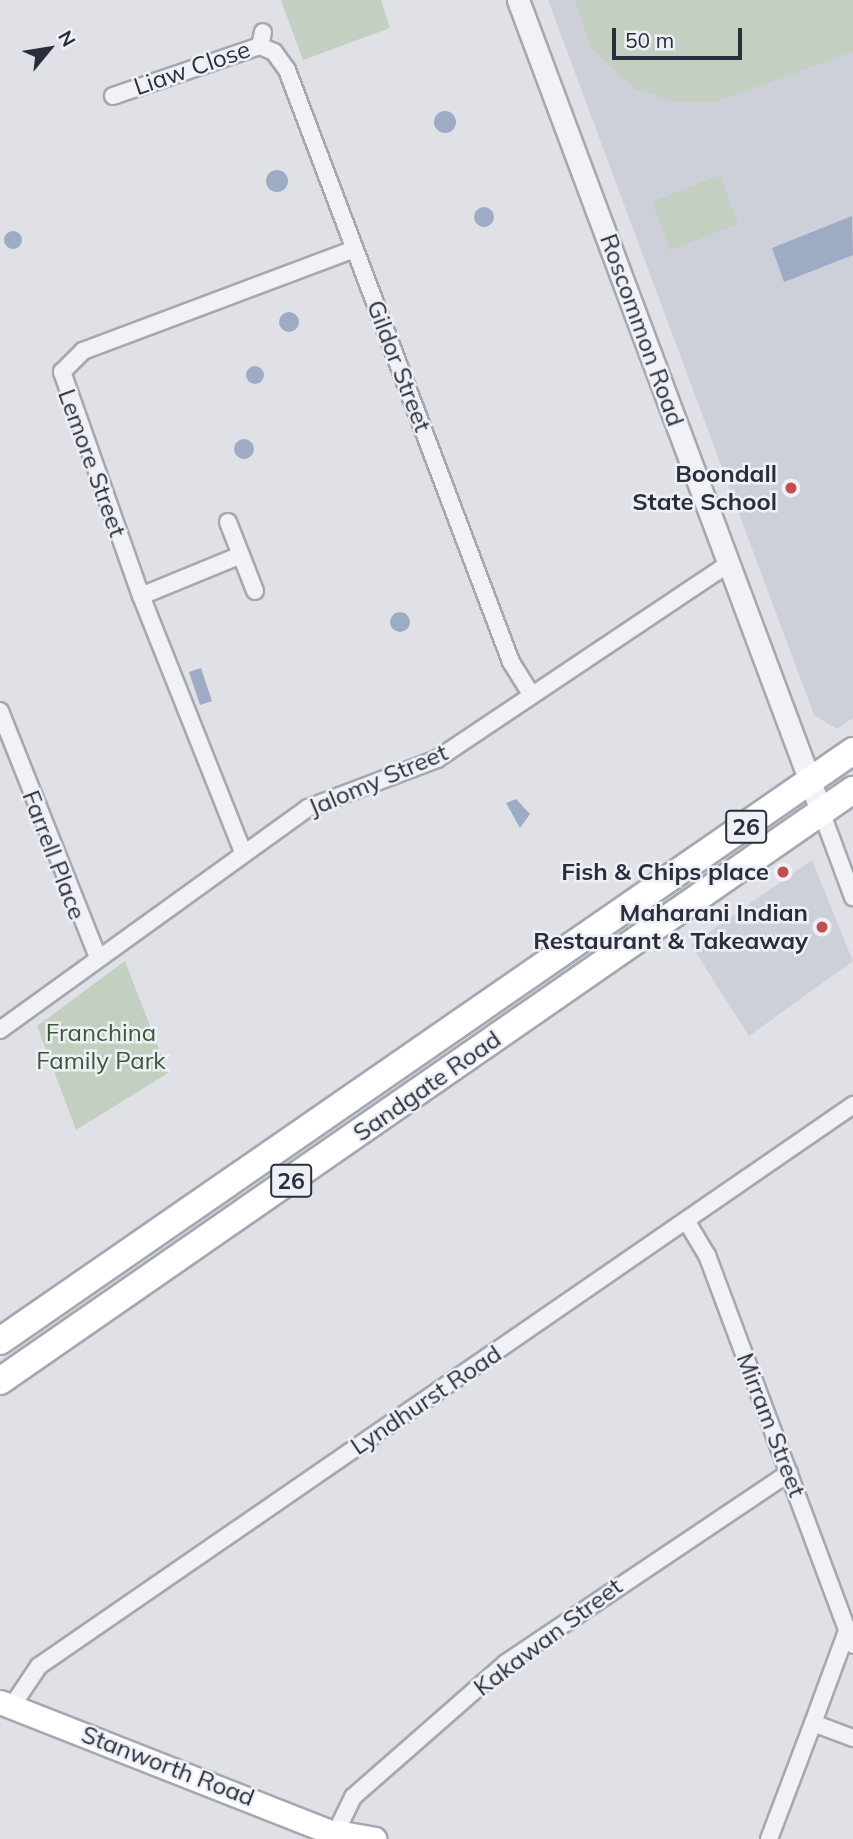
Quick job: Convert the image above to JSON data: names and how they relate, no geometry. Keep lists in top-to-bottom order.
{
  "streets": {
    "highway": ["26", "Sandgate Road"],
    "main road": ["Stanworth Road"],
    "street": [
      "Liaw Close",
      "Roscommon Road",
      "Gildor Street",
      "Lemore Street",
      "Jalomy Street",
      "Farrell Place",
      "Lyndhurst Road",
      "Mirram Street",
      "Kakawan Street"
    ]
  },
  "crossings": [
    ["Liaw Close", "Gildor Street"],
    ["Roscommon Road", "Jalomy Street"],
    ["Roscommon Road", "Sandgate Road"],
    ["Gildor Street", "Lemore Street"],
    ["Gildor Street", "Jalomy Street"],
    ["Lemore Street", "Jalomy Street"],
    ["Jalomy Street", "Farrell Place"],
    ["Lyndhurst Road", "Mirram Street"],
    ["Lyndhurst Road", "Stanworth Road"],
    ["Mirram Street", "Kakawan Street"],
    ["Kakawan Street", "Stanworth Road"]
  ],
  "parks": ["Franchina Family Park"],
  "places": ["Boondall State School", "Fish & Chips place", "Maharani Indian Restaurant & Takeaway"],
  "scale_bar": "50 m",
  "north": "top right"
}
